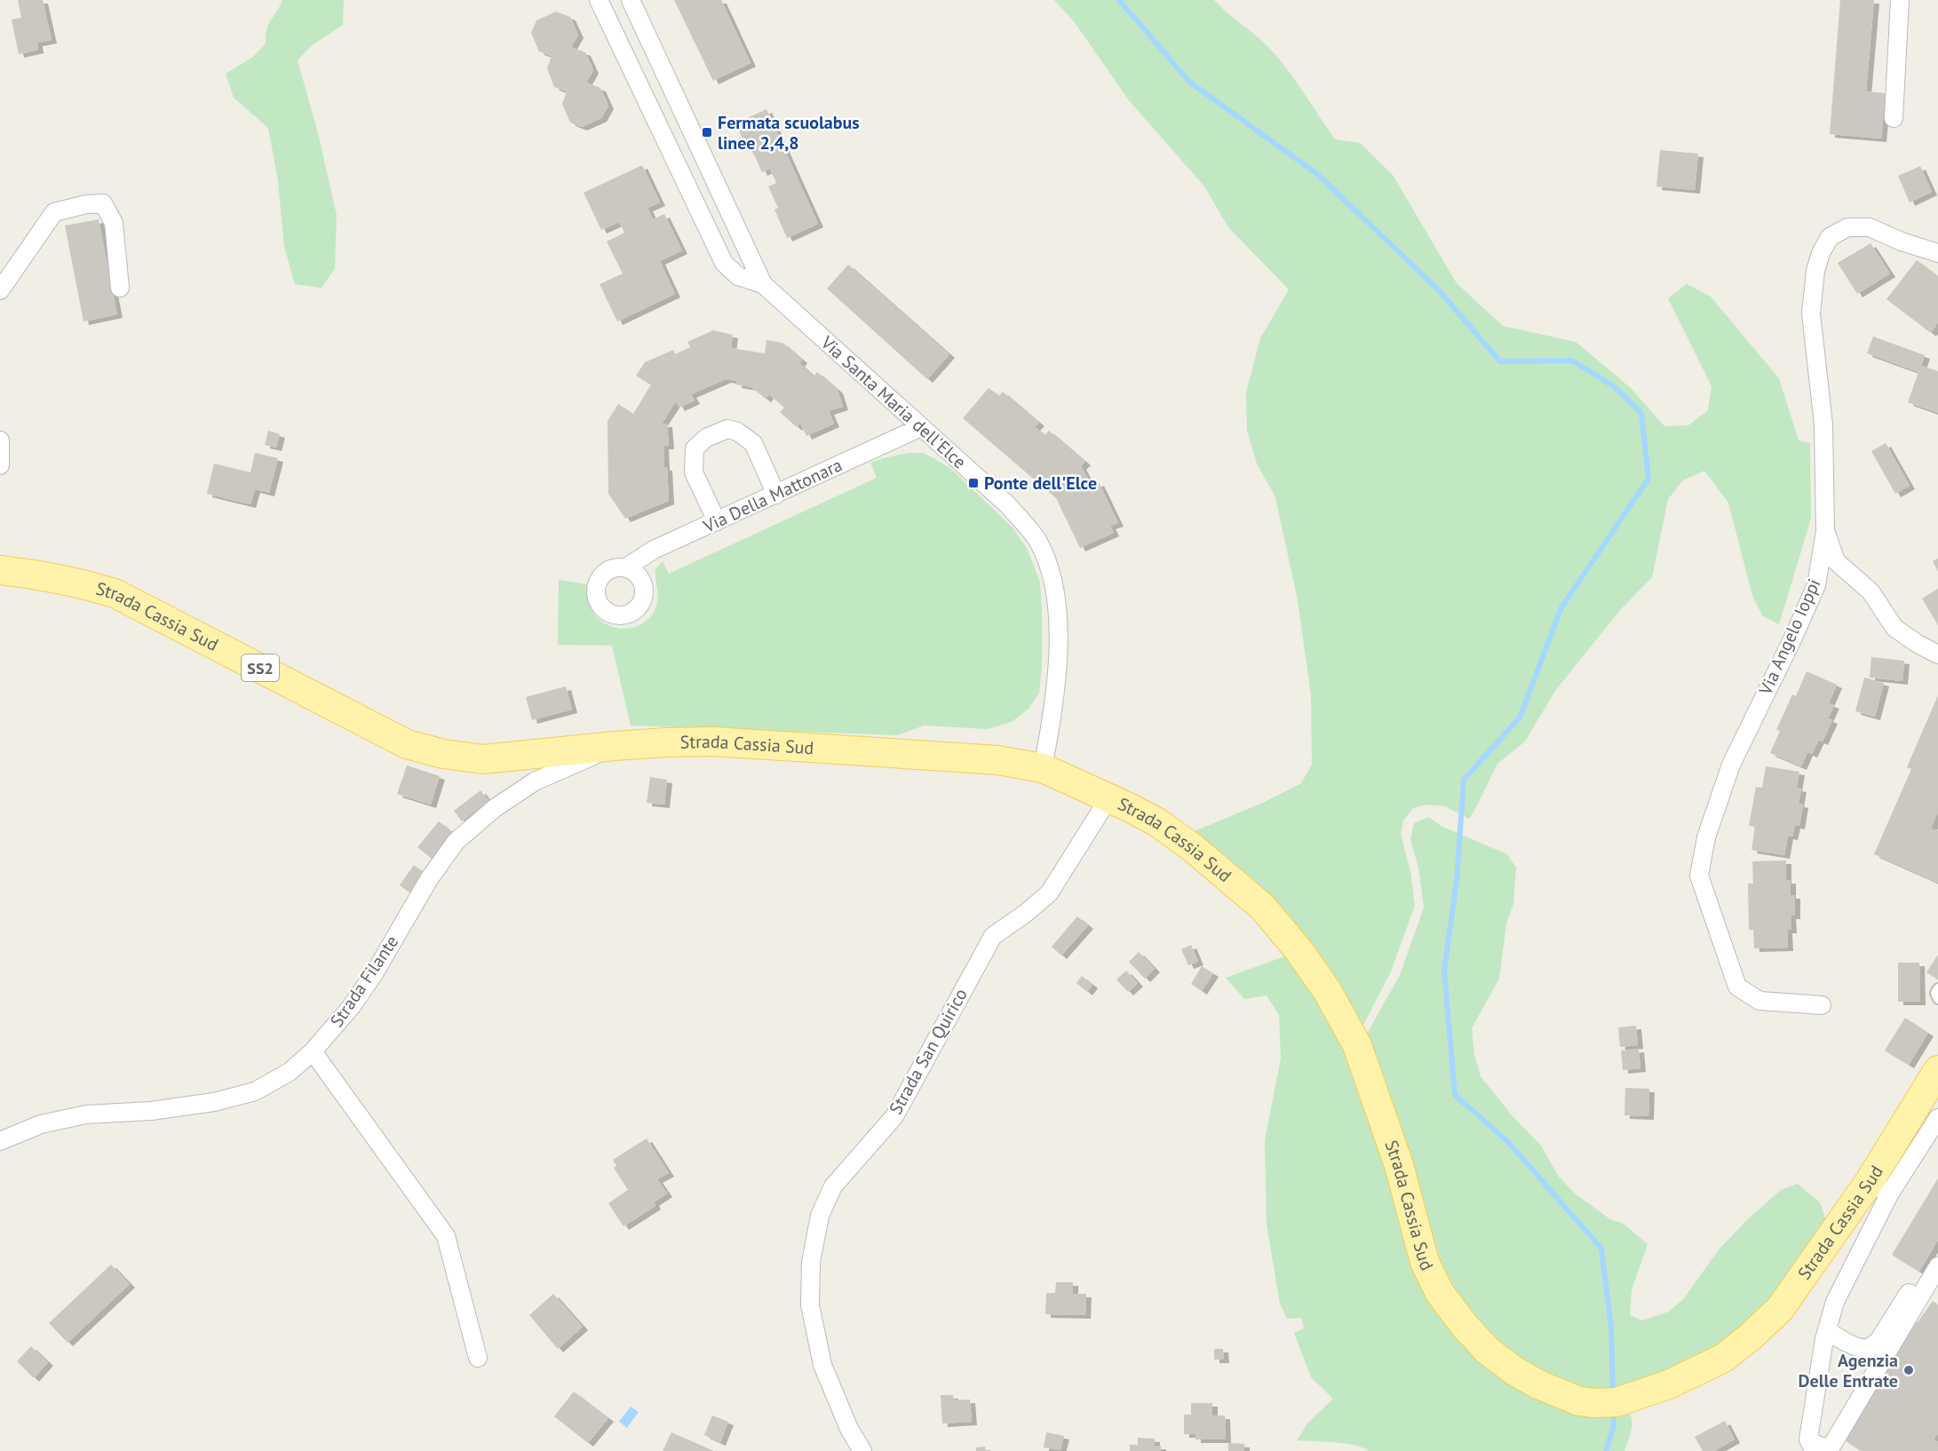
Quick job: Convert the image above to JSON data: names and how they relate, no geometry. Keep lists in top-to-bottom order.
{
  "streets": {
    "main road": ["Strada Cassia Sud", "SS2"],
    "street": [
      "Via Santa Maria dell'Elce",
      "Via Della Mattonara",
      "Via Angelo Ioppi",
      "Strada Filante",
      "Strada San Quirico"
    ]
  },
  "crossings": [
    ["Via Santa Maria dell'Elce", "Via Della Mattonara"],
    ["Via Santa Maria dell'Elce", "Strada Cassia Sud"],
    ["Strada Cassia Sud", "Strada Filante"],
    ["Strada Cassia Sud", "Strada San Quirico"]
  ],
  "places": {
    "transit": ["Fermata scuolabus linee 2,4,8", "Ponte dell'Elce"],
    "other": ["Agenzia Delle Entrate"]
  }
}
